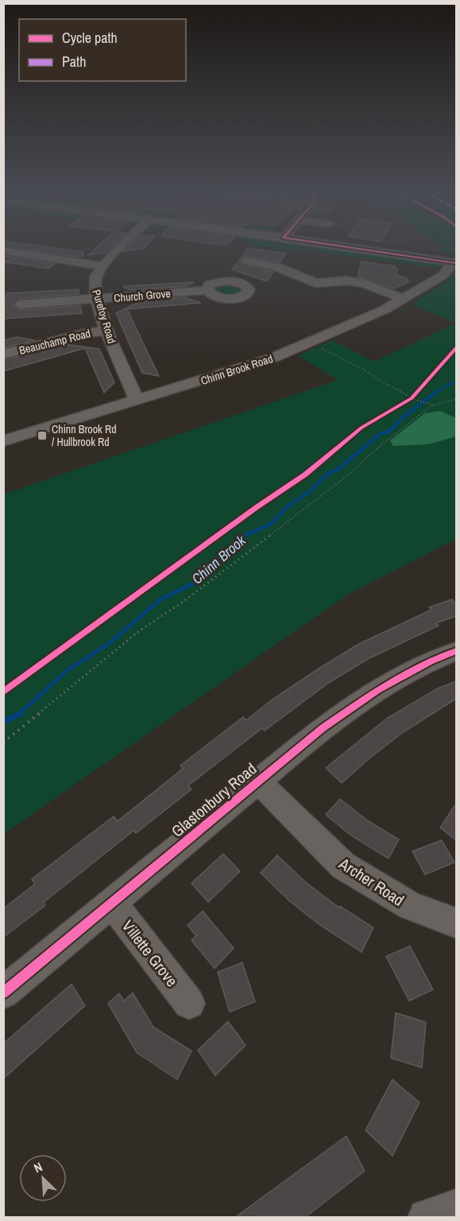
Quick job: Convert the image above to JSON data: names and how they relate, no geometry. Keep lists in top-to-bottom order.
{
  "streets": {
    "street": [
      "Church Grove",
      "Purefoy Road",
      "Beauchamp Road",
      "Chinn Brook Road",
      "Glastonbury Road",
      "Archer Road",
      "Villette Grove"
    ]
  },
  "crossings": [
    ["Church Grove", "Purefoy Road"],
    ["Purefoy Road", "Beauchamp Road"],
    ["Purefoy Road", "Chinn Brook Road"],
    ["Glastonbury Road", "Archer Road"],
    ["Glastonbury Road", "Villette Grove"]
  ],
  "water": ["Chinn Brook"],
  "places": {
    "transit": ["Chinn Brook Rd / Hullbrook Rd"]
  },
  "legend": ["Cycle path", "Path"],
  "north": "top left"
}
